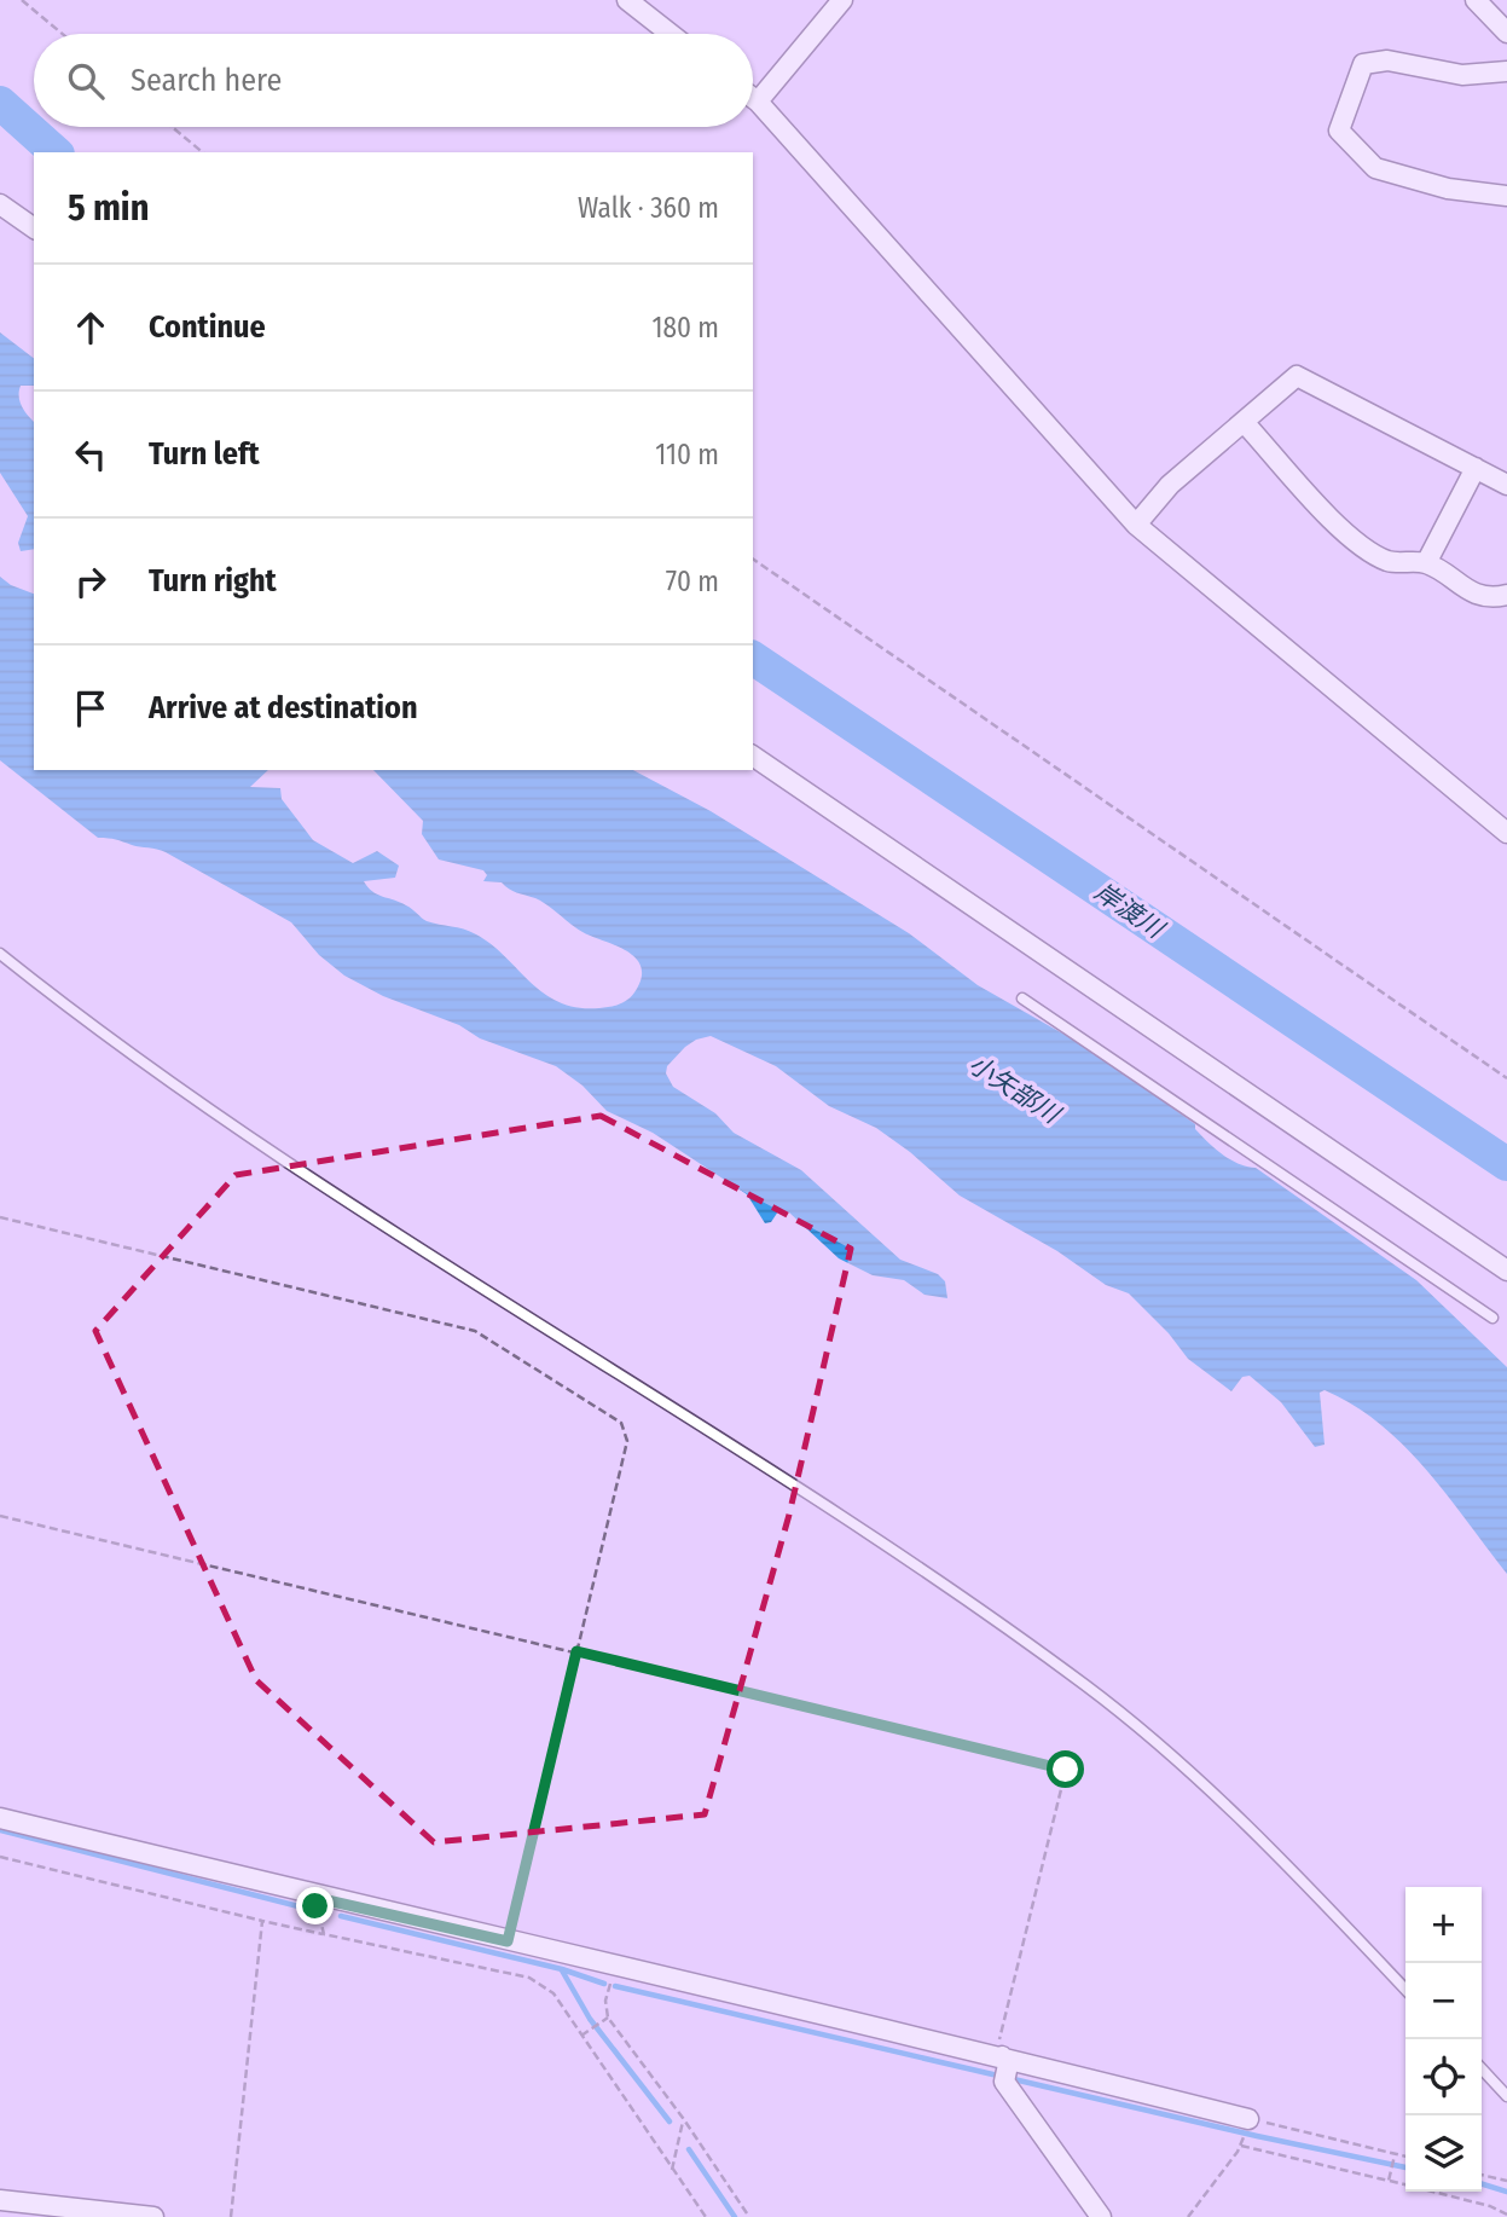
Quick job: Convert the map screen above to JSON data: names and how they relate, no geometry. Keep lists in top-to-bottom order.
{
  "water": ["岸渡川", "小矢部川"],
  "page": {
    "search": "Search here",
    "heading": ["5 min", "Walk · 360 m"],
    "list": [
      ["Continue", "180 m"],
      ["Turn left", "110 m"],
      ["Turn right", "70 m"],
      "Arrive at destination"
    ],
    "map_buttons": ["+", "−"]
  }
}
